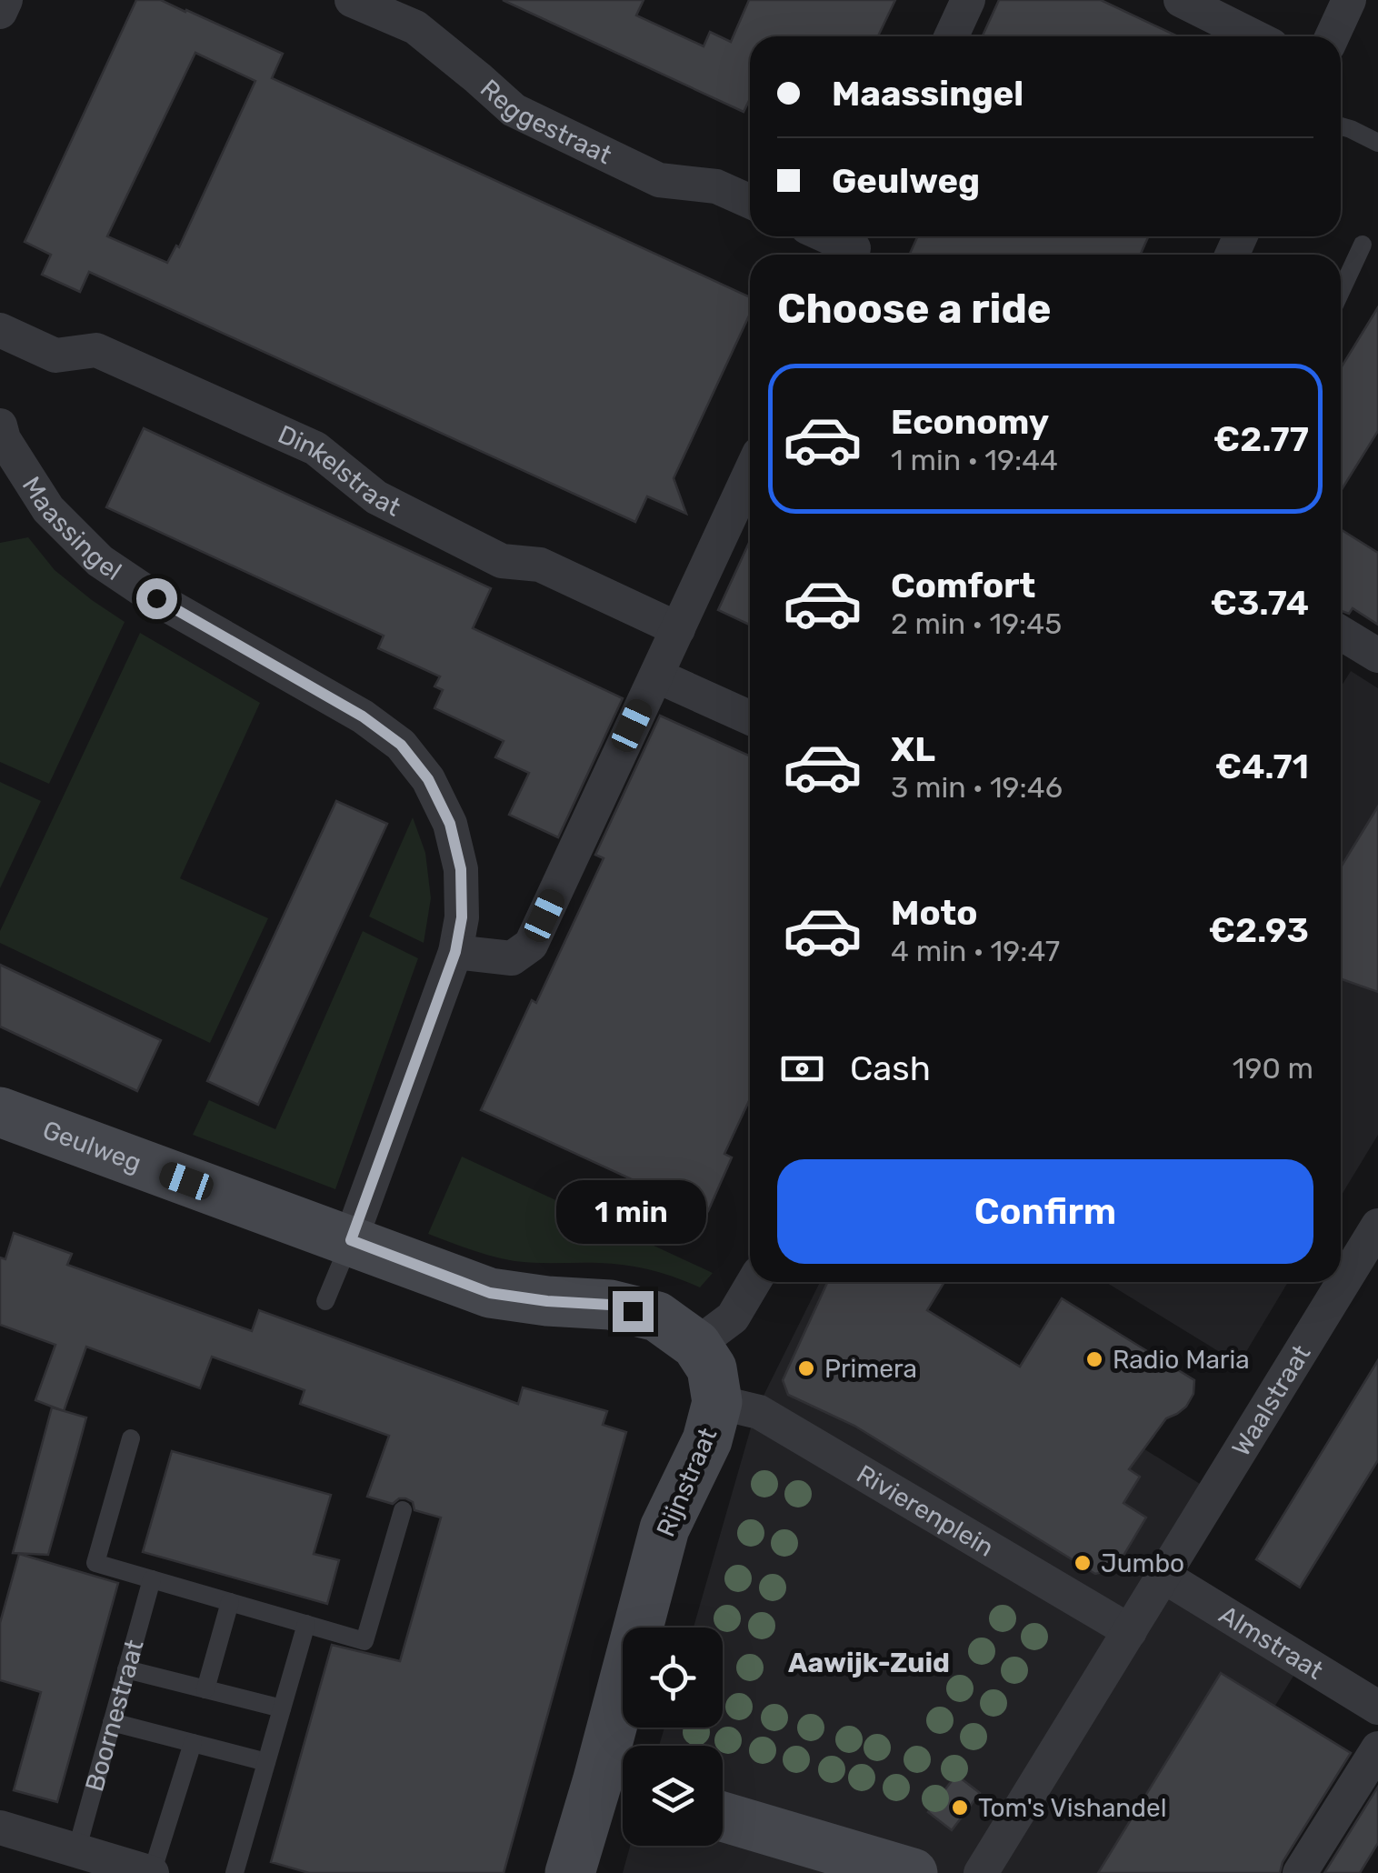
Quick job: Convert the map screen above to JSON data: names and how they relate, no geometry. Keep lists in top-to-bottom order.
{
  "streets": {
    "street": [
      "Reggestraat",
      "Dinkelstraat",
      "Maassingel",
      "Geulweg",
      "Waalstraat",
      "Rijnstraat",
      "Rivierenplein",
      "Almstraat"
    ],
    "lane": ["Boornestraat"]
  },
  "crossings": [
    ["Maassingel", "Geulweg"],
    ["Geulweg", "Rijnstraat"],
    ["Waalstraat", "Almstraat"],
    ["Rijnstraat", "Rivierenplein"]
  ],
  "districts": ["Aawijk-Zuid"],
  "places": [
    "Radio Maria",
    "Primera",
    "Jumbo",
    "Tom's Vishandel"
  ],
  "page": {
    "banner": ["Maassingel", "Geulweg"],
    "heading": "Choose a ride",
    "list": [
      {
        "name": "Economy",
        "note": "1 min · 19:44",
        "value": "€2.77"
      },
      {
        "name": "Comfort",
        "note": "2 min · 19:45",
        "value": "€3.74"
      },
      {
        "name": "XL",
        "note": "3 min · 19:46",
        "value": "€4.71"
      },
      {
        "name": "Moto",
        "note": "4 min · 19:47",
        "value": "€2.93"
      }
    ],
    "pay": ["Cash", "190 m"],
    "buttons": "Confirm",
    "bubble": "1 min"
  }
}
